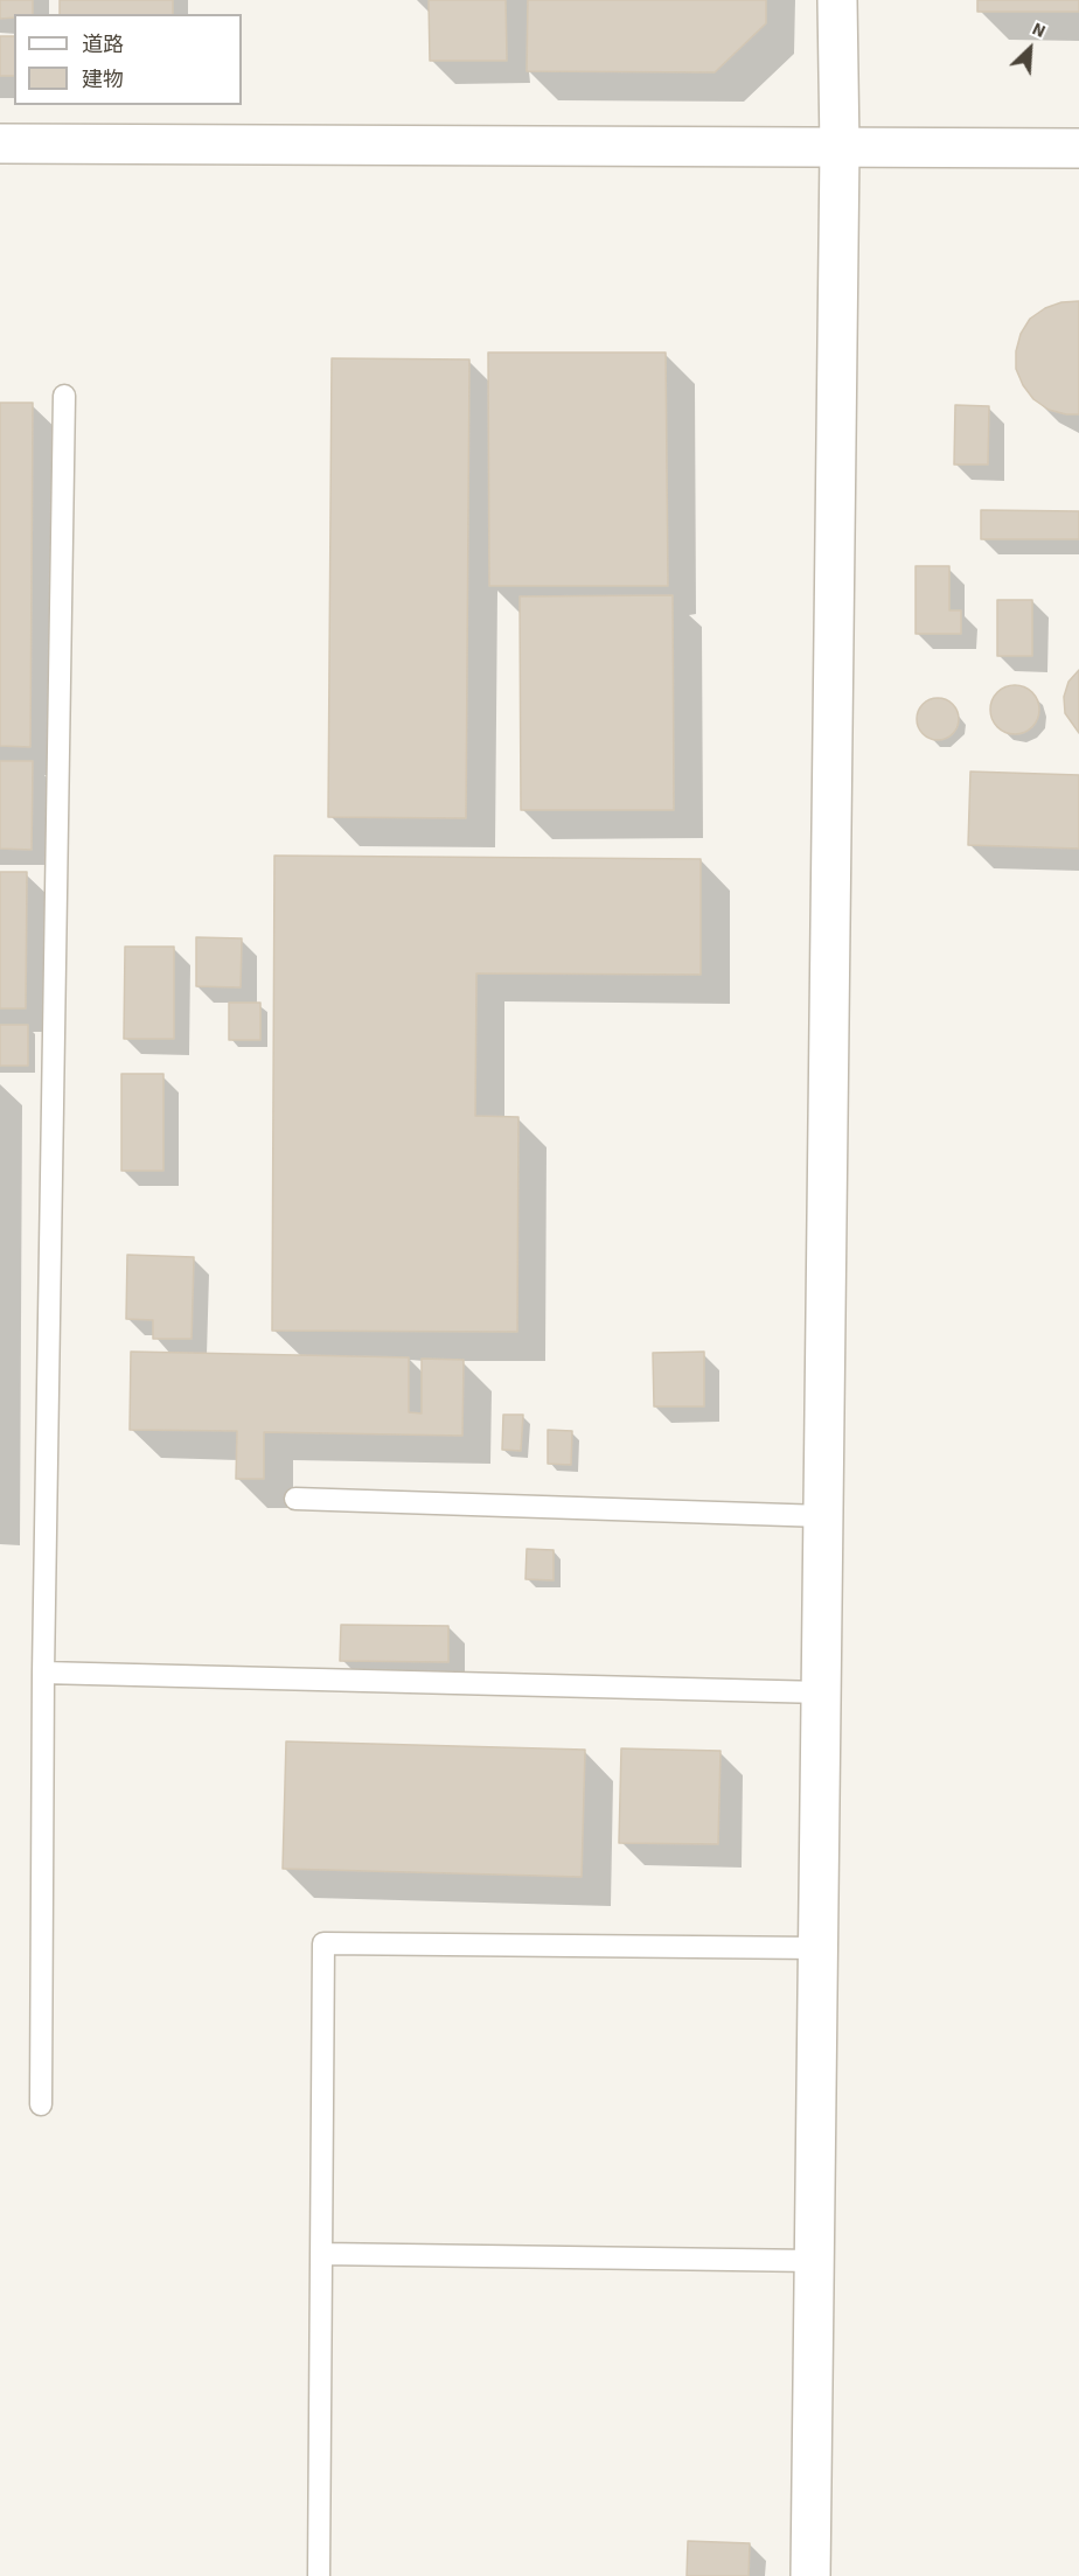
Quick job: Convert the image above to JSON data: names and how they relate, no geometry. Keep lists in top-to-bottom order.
{
  "legend": ["道路", "建物"],
  "north": "top right"
}
